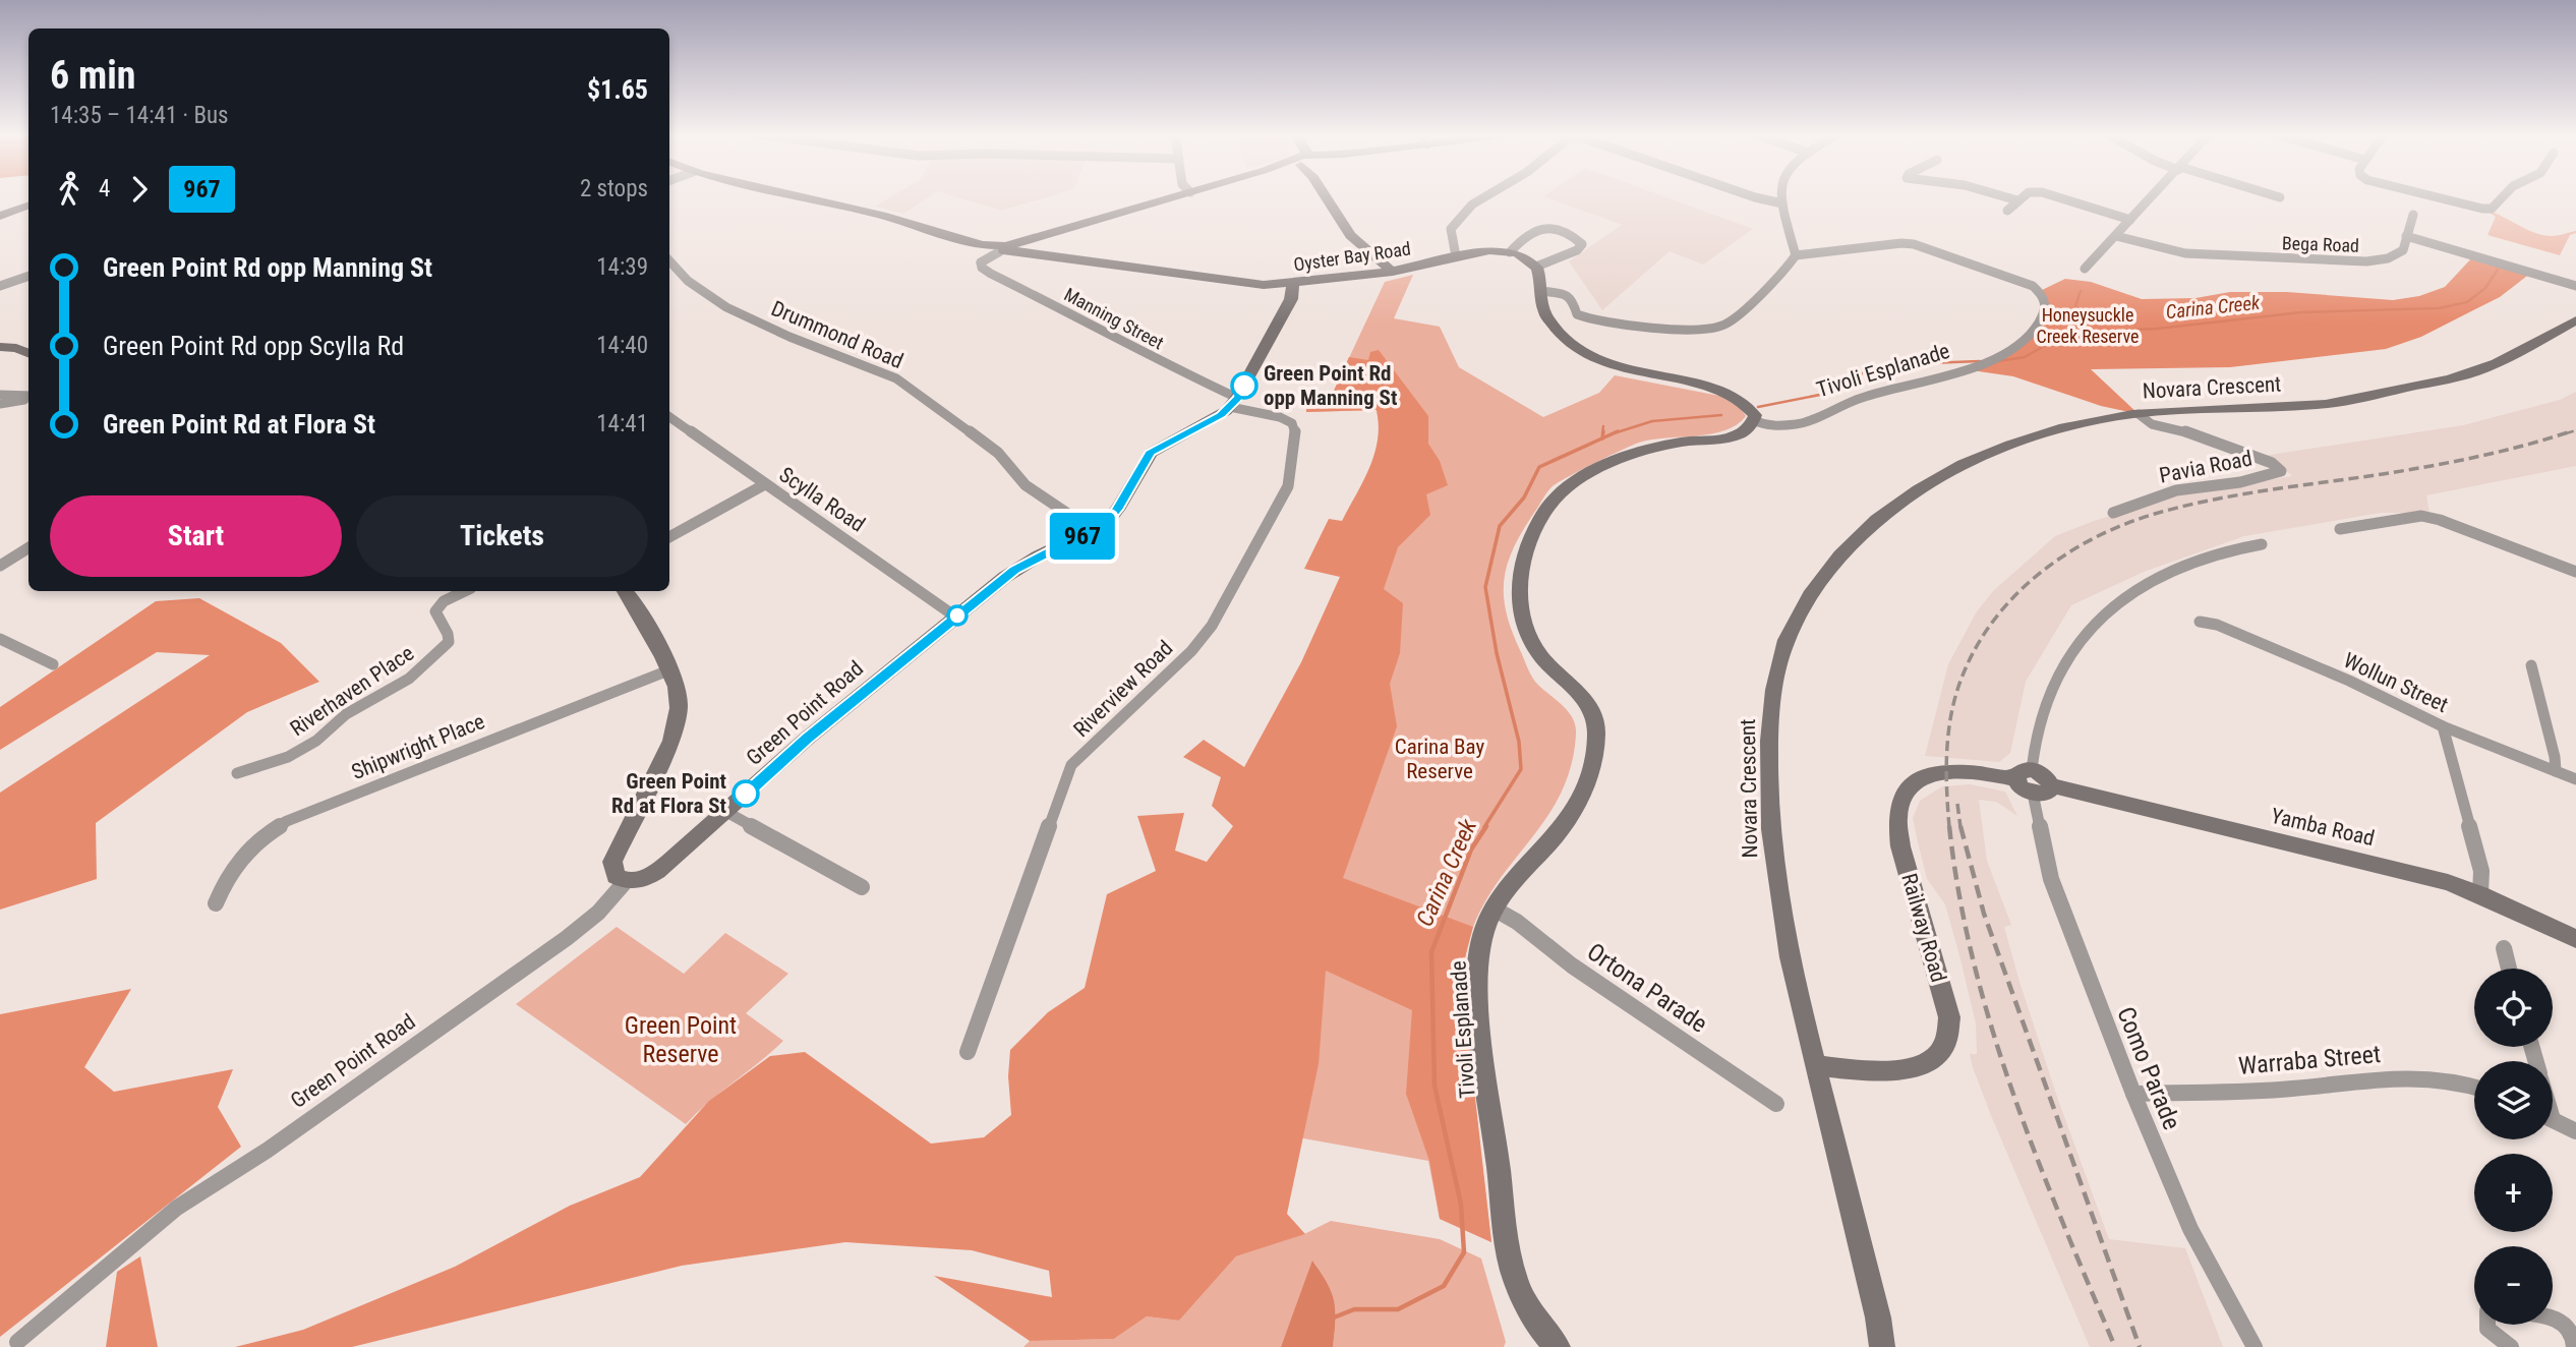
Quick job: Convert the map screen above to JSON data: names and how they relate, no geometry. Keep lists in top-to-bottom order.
{
  "streets": {
    "street": [
      "Bega Road",
      "Oyster Bay Road",
      "Manning Street",
      "Drummond Road",
      "Tivoli Esplanade",
      "Novara Crescent",
      "Pavia Road",
      "Scylla Road",
      "Wollun Street",
      "Riverview Road",
      "Riverhaven Place",
      "Green Point Road",
      "Shipwright Place",
      "Yamba Road",
      "Railway Road",
      "Ortona Parade",
      "Warraba Street",
      "Como Parade"
    ]
  },
  "crossings": [
    ["Oyster Bay Road", "Manning Street"],
    ["Oyster Bay Road", "Green Point Road"],
    ["Manning Street", "Riverview Road"],
    ["Manning Street", "Green Point Road"],
    ["Drummond Road", "Green Point Road"],
    ["Tivoli Esplanade", "Ortona Parade"],
    ["Novara Crescent", "Pavia Road"],
    ["Novara Crescent", "Railway Road"],
    ["Scylla Road", "Green Point Road"],
    ["Riverview Road", "Green Point Road"],
    ["Yamba Road", "Como Parade"],
    ["Warraba Street", "Como Parade"]
  ],
  "water": ["Carina Creek"],
  "parks": ["Honeysuckle Creek Reserve", "Carina Bay Reserve", "Green Point Reserve"],
  "places": ["Green Point Rd opp Manning St", "Green Point Rd at Flora St"],
  "lines": ["bus line 967"],
  "page": {
    "on_map": "967",
    "heading": ["6 min", "14:35 – 14:41 · Bus", "$1.65"],
    "legs": ["4", "967", "2 stops"],
    "list": [
      {
        "name": "Green Point Rd opp Manning St",
        "value": "14:39"
      },
      {
        "name": "Green Point Rd opp Scylla Rd",
        "value": "14:40"
      },
      {
        "name": "Green Point Rd at Flora St",
        "value": "14:41"
      }
    ],
    "buttons": ["Start", "Tickets"],
    "map_buttons": ["+", "−"]
  }
}
